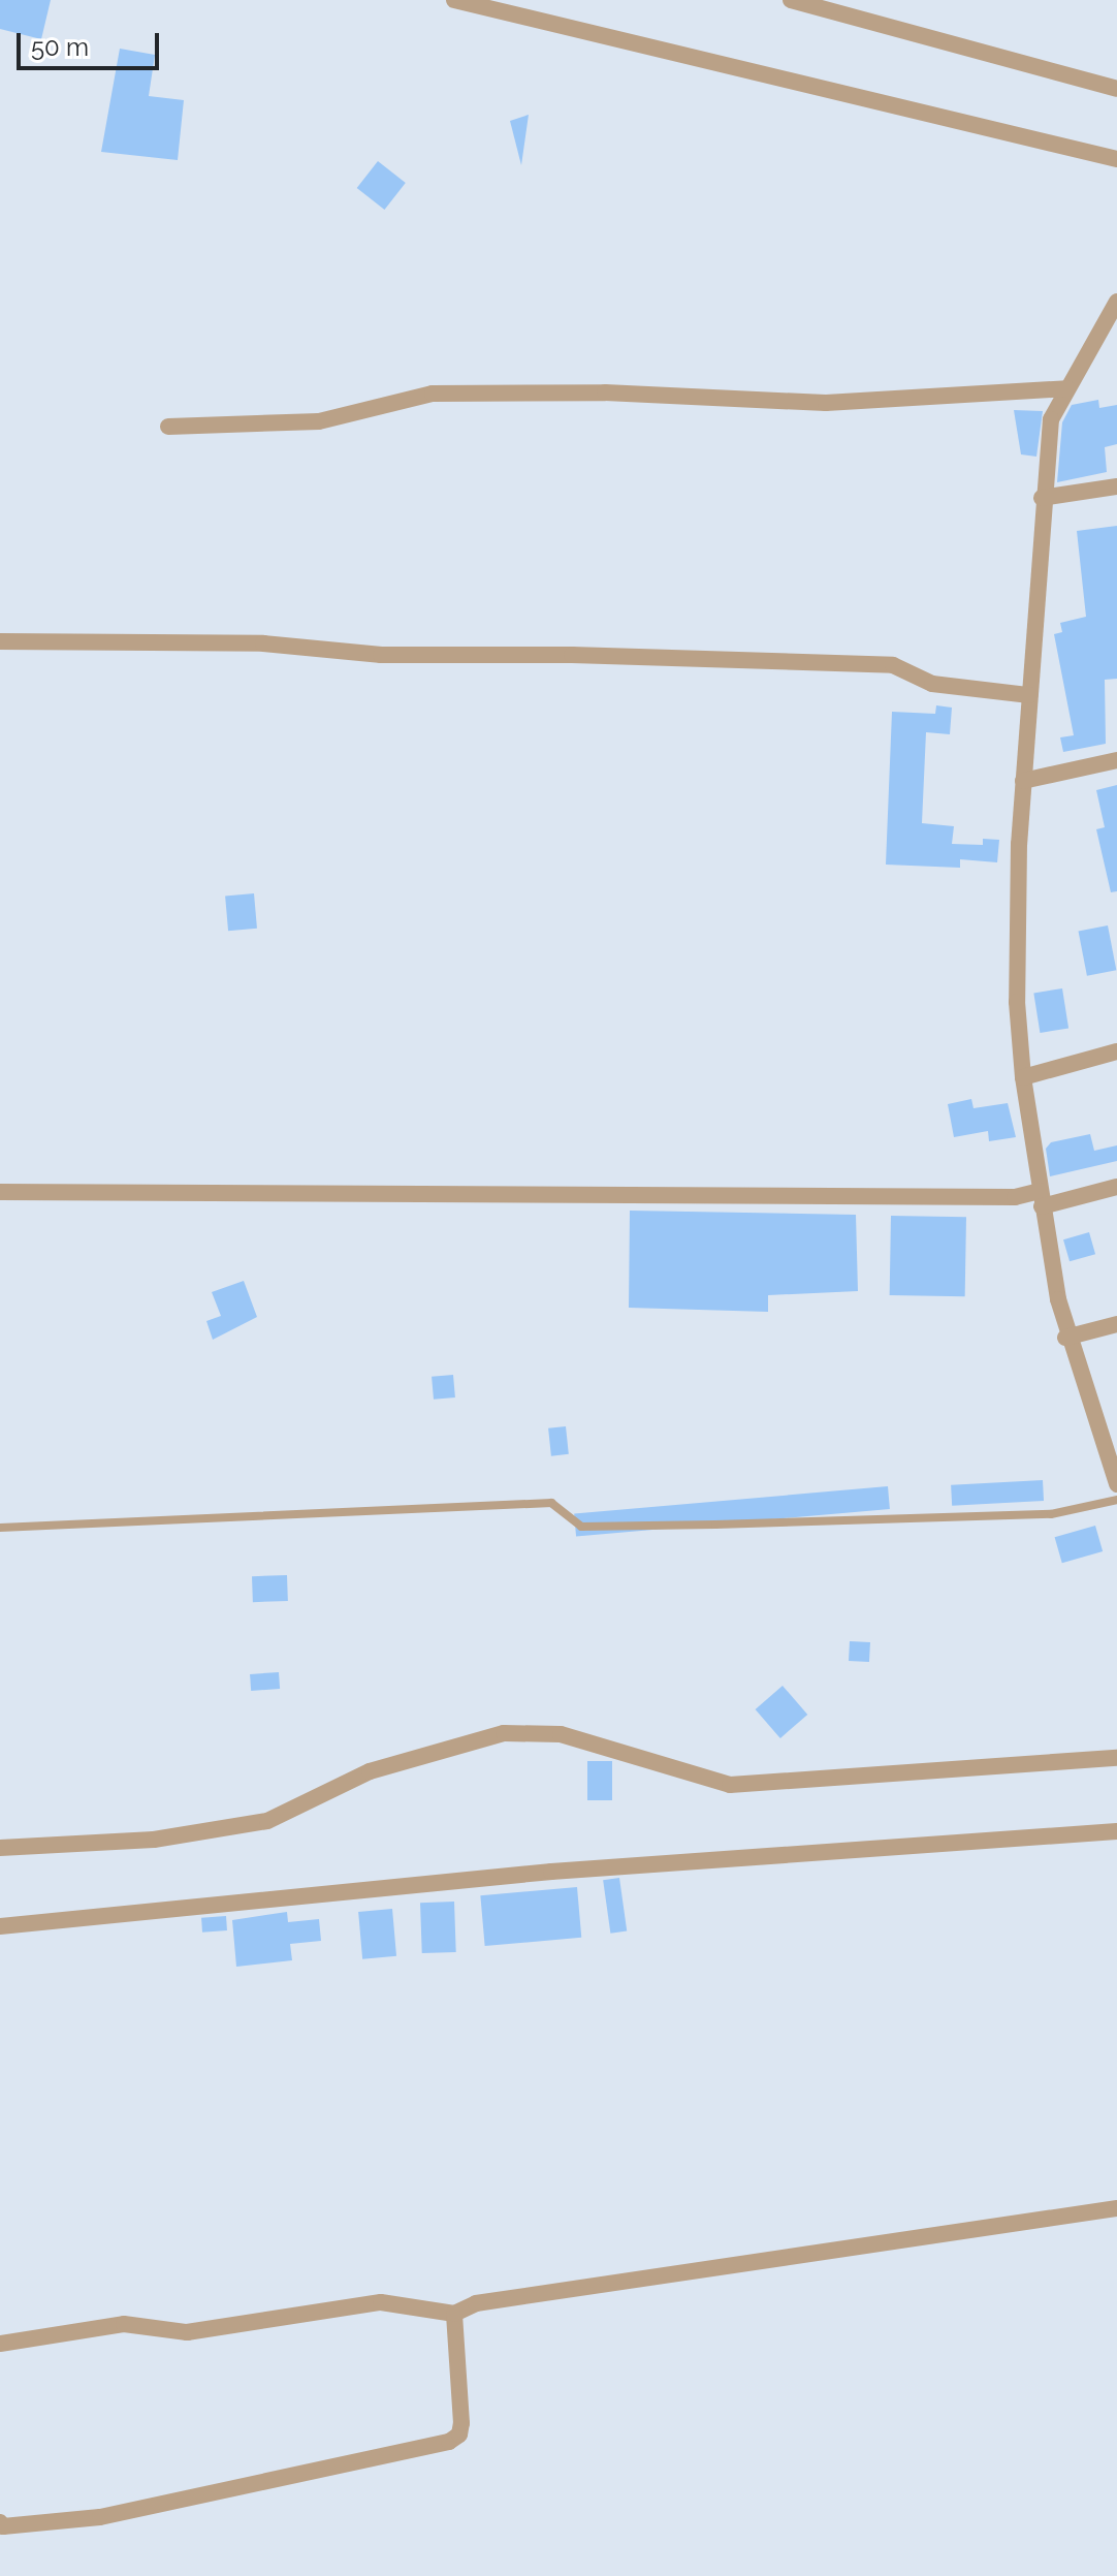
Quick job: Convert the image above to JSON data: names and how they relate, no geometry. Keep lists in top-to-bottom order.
{
  "scale_bar": "50 m"
}
